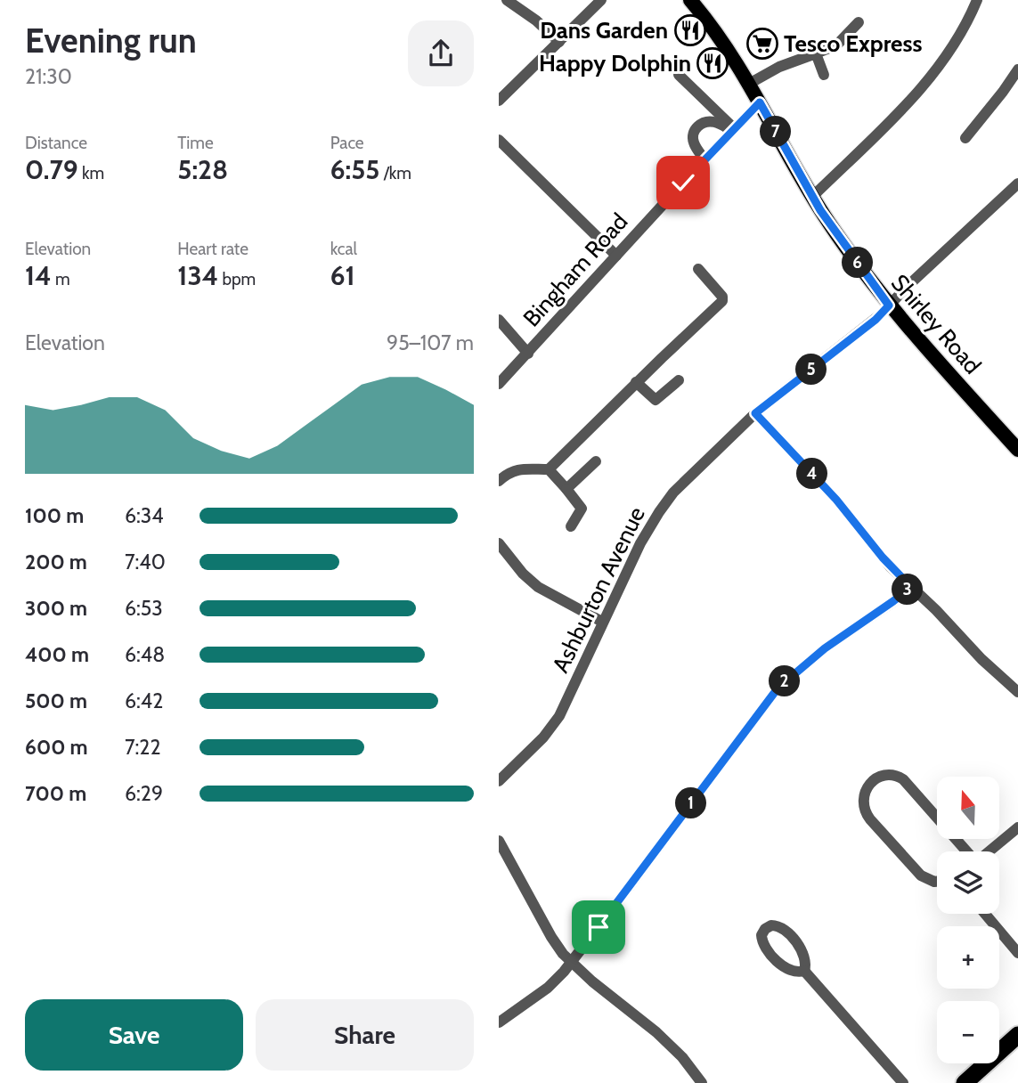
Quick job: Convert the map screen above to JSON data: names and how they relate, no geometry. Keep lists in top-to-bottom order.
{
  "streets": {
    "main road": ["Shirley Road"],
    "street": ["Bingham Road", "Ashburton Avenue"]
  },
  "crossings": [
    ["Bingham Road", "Shirley Road"],
    ["Shirley Road", "Ashburton Avenue"]
  ],
  "places": {
    "restaurant": ["Dans Garden", "Happy Dolphin"],
    "supermarket": ["Tesco Express"]
  },
  "north": "top",
  "page": {
    "heading": ["Evening run", "21:30"],
    "stats": [
      ["Distance", "0.79 km"],
      ["Time", "5:28"],
      ["Pace", "6:55 /km"],
      ["Elevation", "14 m"],
      ["Heart rate", "134 bpm"],
      ["kcal", "61"]
    ],
    "pins": [
      "7",
      "6",
      "5",
      "4",
      "3",
      "2",
      "1"
    ],
    "chart": ["Elevation", "95–107 m"],
    "list": [
      {
        "name": "100 m",
        "note": "6:34"
      },
      {
        "name": "200 m",
        "note": "7:40"
      },
      {
        "name": "300 m",
        "note": "6:53"
      },
      {
        "name": "400 m",
        "note": "6:48"
      },
      {
        "name": "500 m",
        "note": "6:42"
      },
      {
        "name": "600 m",
        "note": "7:22"
      },
      {
        "name": "700 m",
        "note": "6:29"
      }
    ],
    "map_buttons": ["+", "−"],
    "buttons": ["Save", "Share"]
  }
}
